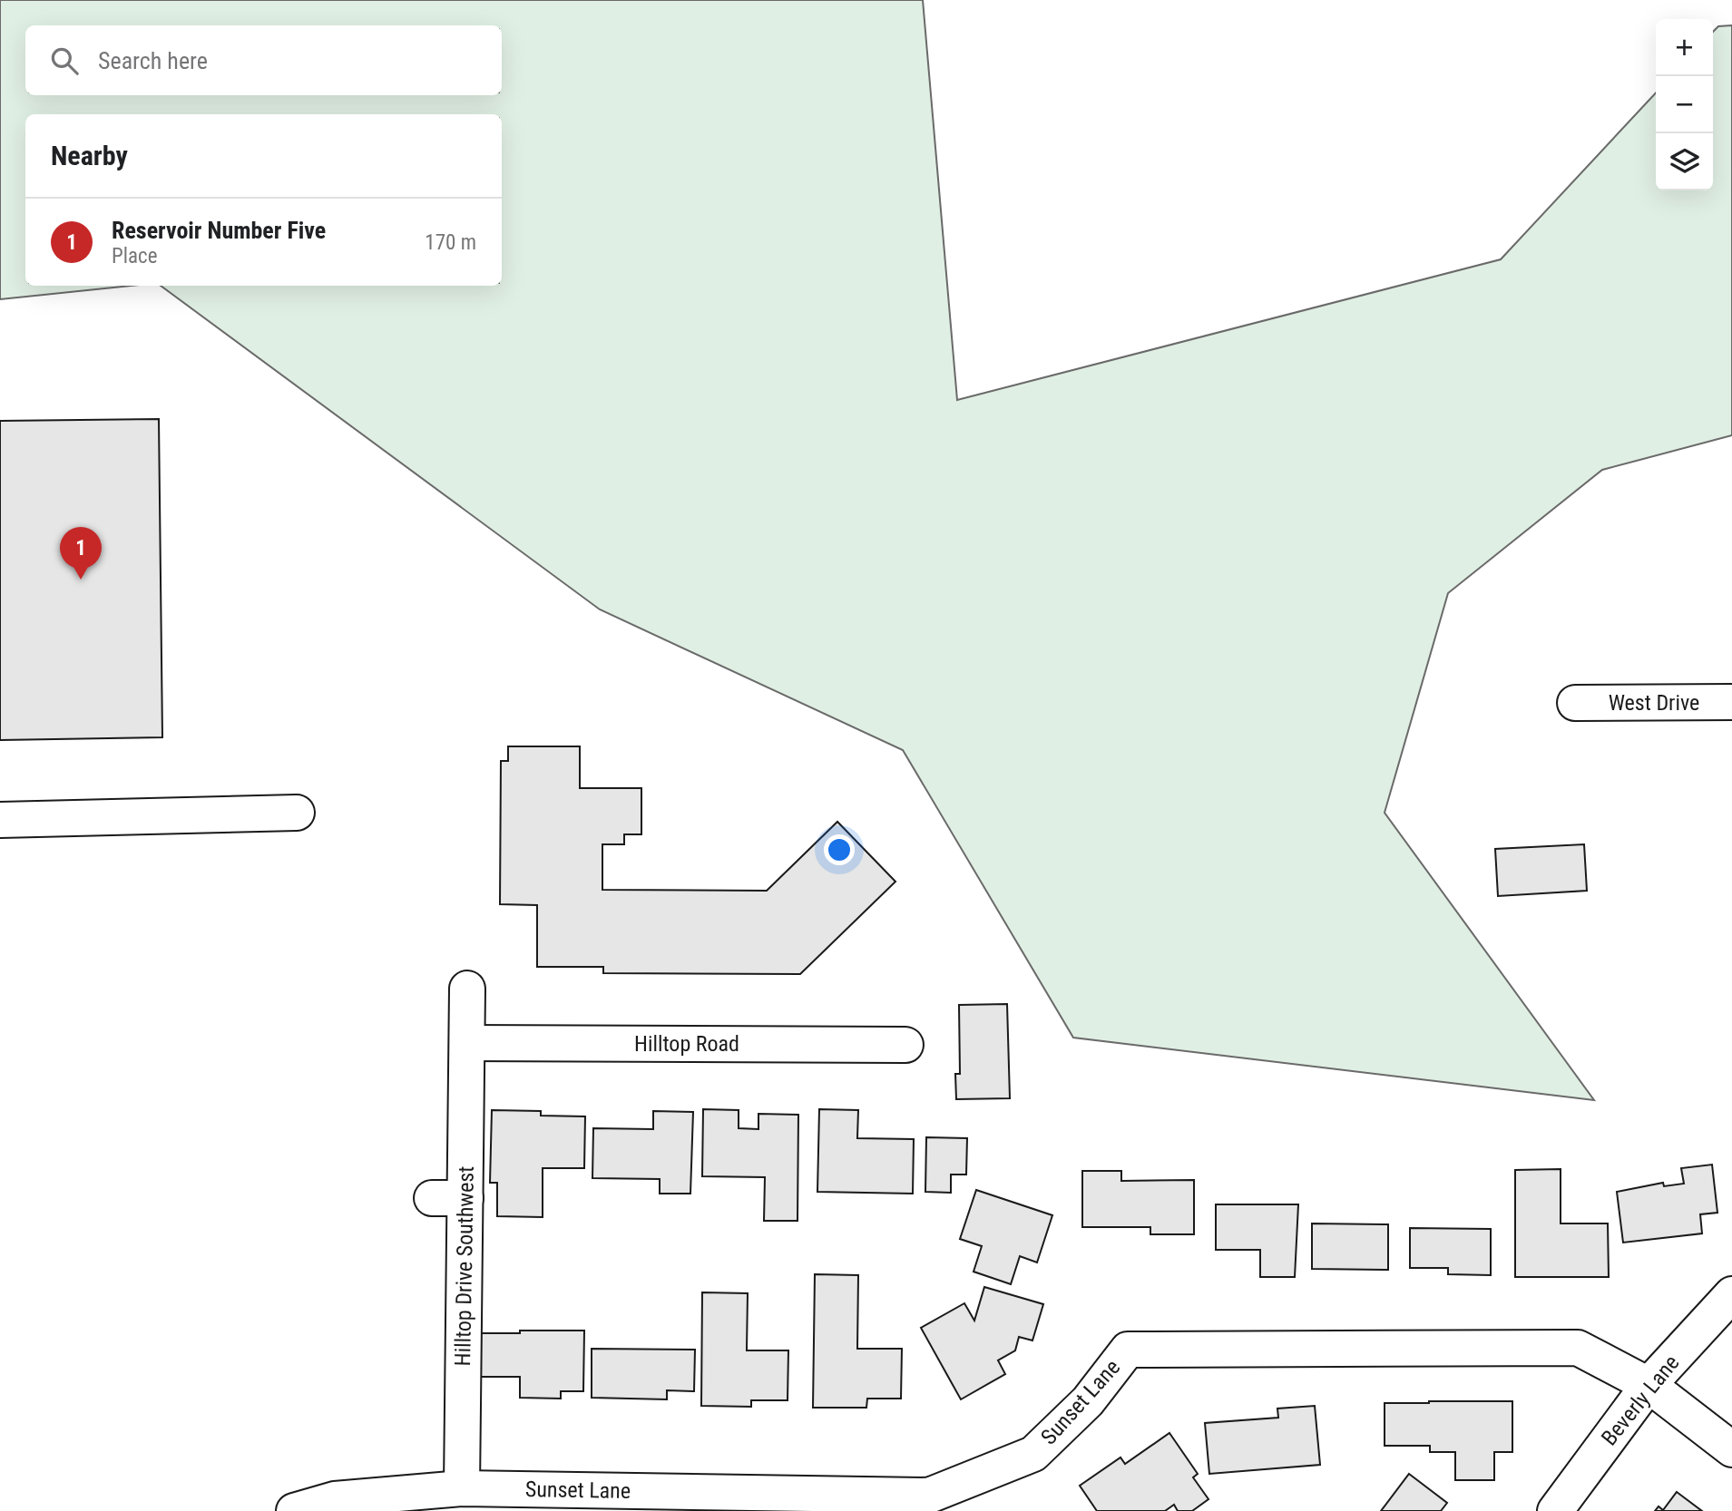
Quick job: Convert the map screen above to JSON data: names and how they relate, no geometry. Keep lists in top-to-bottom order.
{
  "streets": {
    "street": [
      "West Drive",
      "Hilltop Road",
      "Hilltop Drive Southwest",
      "Beverly Lane",
      "Sunset Lane"
    ]
  },
  "crossings": [
    ["Hilltop Road", "Hilltop Drive Southwest"],
    ["Hilltop Drive Southwest", "Sunset Lane"],
    ["Beverly Lane", "Sunset Lane"]
  ],
  "page": {
    "map_buttons": ["+", "−"],
    "search": "Search here",
    "heading": "Nearby",
    "list": [
      {
        "mark": "1",
        "name": "Reservoir Number Five",
        "note": "Place",
        "value": "170 m"
      }
    ],
    "pins": "1"
  }
}
